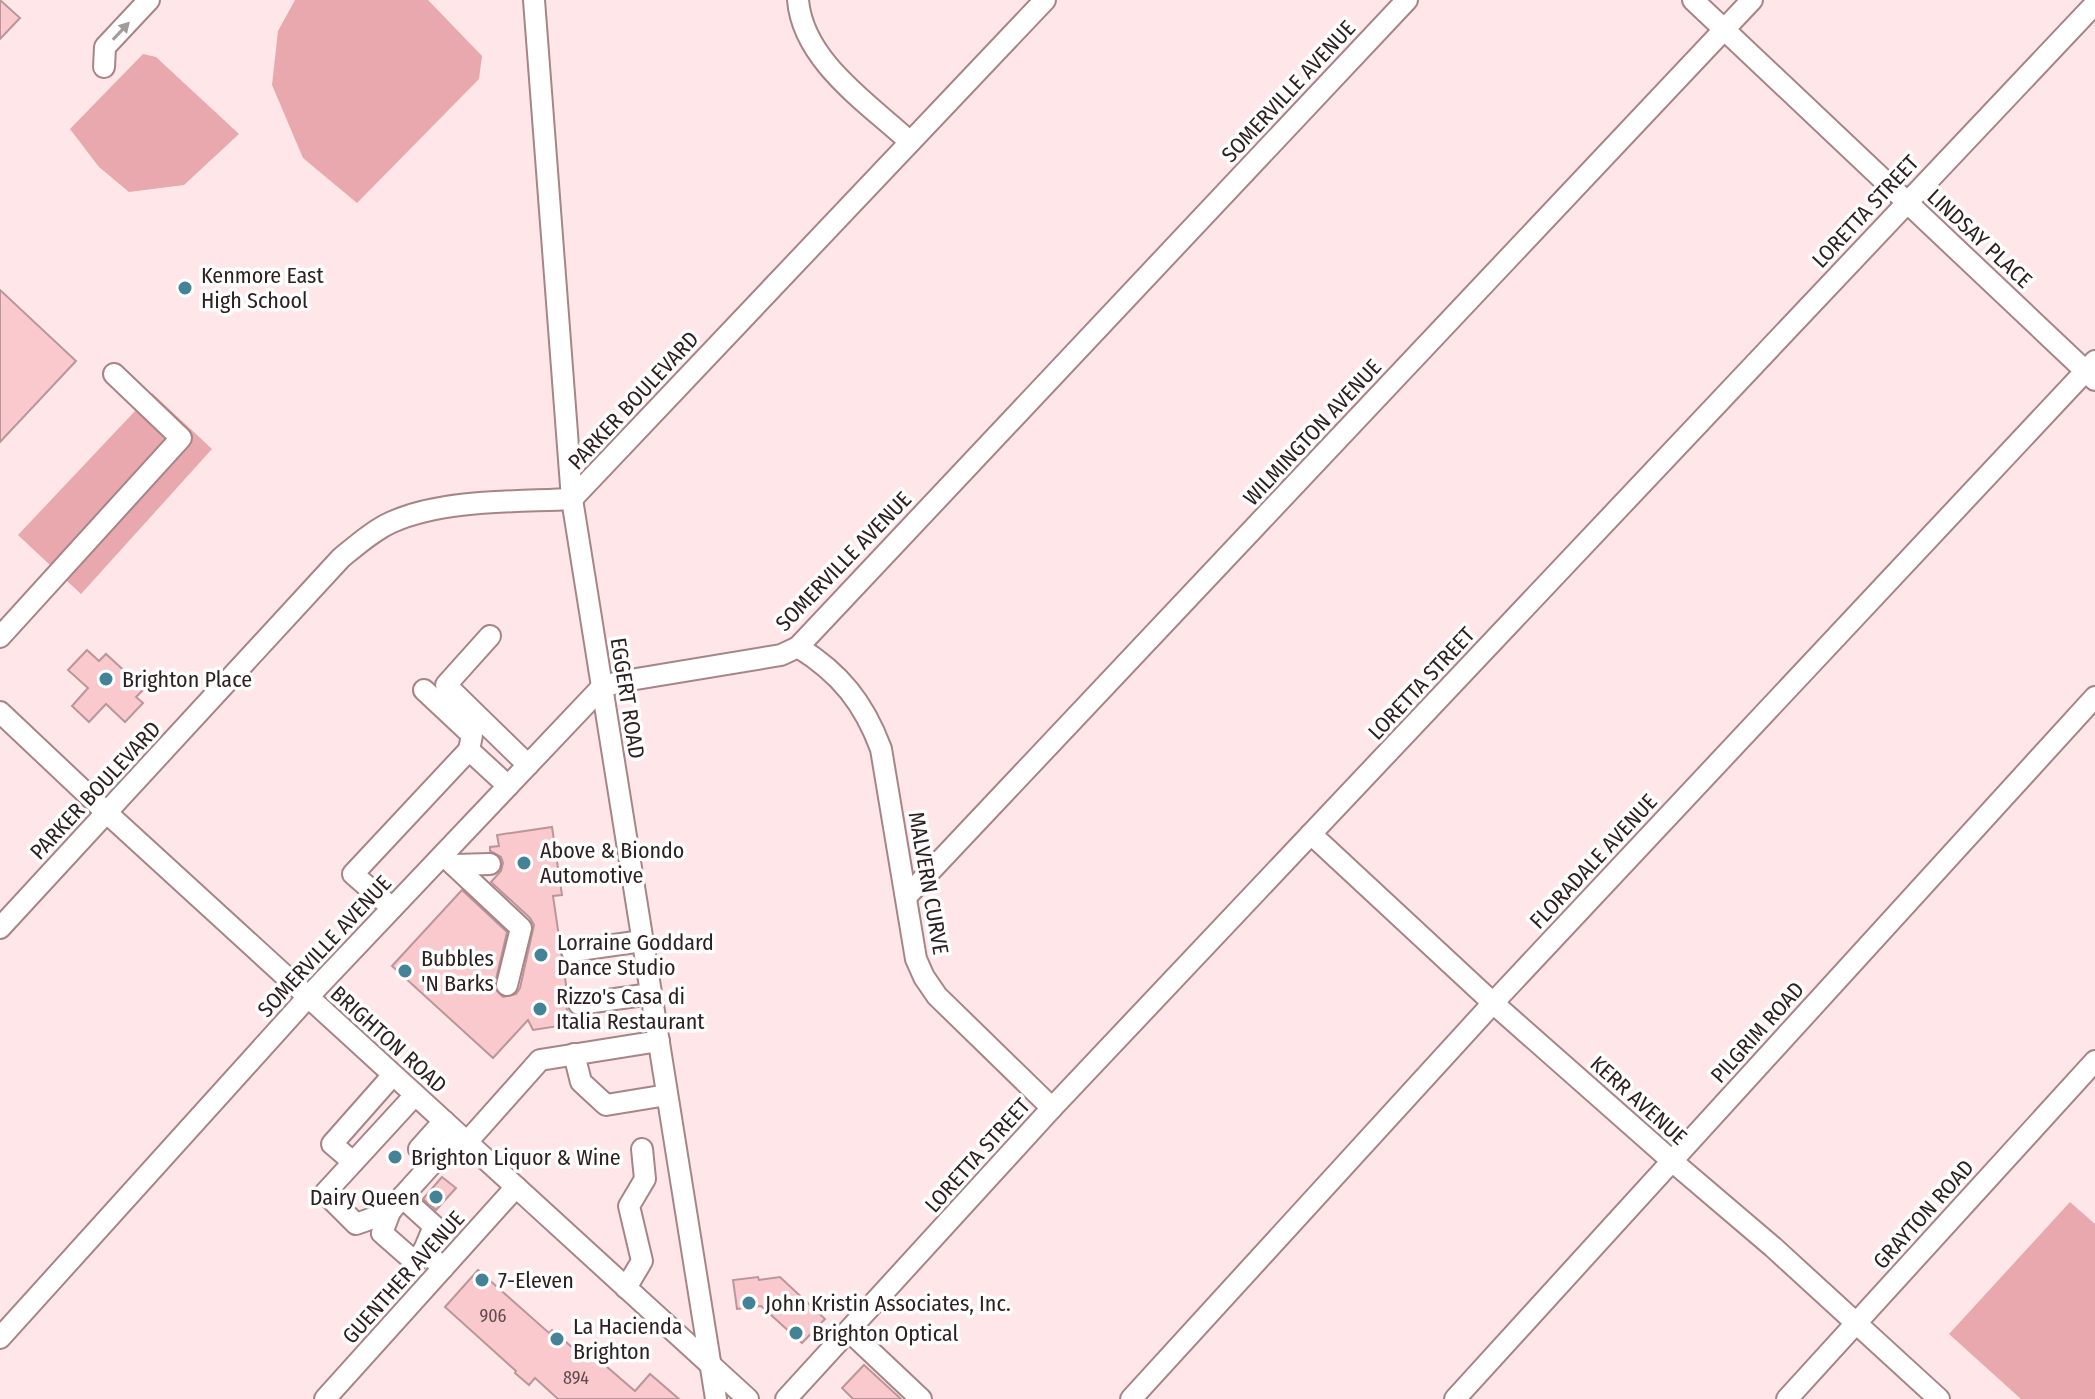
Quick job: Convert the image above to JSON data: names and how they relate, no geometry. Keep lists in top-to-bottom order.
{
  "streets": {
    "street": [
      "SOMERVILLE AVENUE",
      "LORETTA STREET",
      "LINDSAY PLACE",
      "PARKER BOULEVARD",
      "WILMINGTON AVENUE",
      "EGGERT ROAD",
      "FLORADALE AVENUE",
      "MALVERN CURVE",
      "PILGRIM ROAD",
      "BRIGHTON ROAD",
      "KERR AVENUE",
      "GRAYTON ROAD",
      "GUENTHER AVENUE"
    ]
  },
  "crossings": [
    ["SOMERVILLE AVENUE", "EGGERT ROAD"],
    ["SOMERVILLE AVENUE", "MALVERN CURVE"],
    ["SOMERVILLE AVENUE", "BRIGHTON ROAD"],
    ["LORETTA STREET", "LINDSAY PLACE"],
    ["LORETTA STREET", "MALVERN CURVE"],
    ["LORETTA STREET", "KERR AVENUE"],
    ["LINDSAY PLACE", "WILMINGTON AVENUE"],
    ["LINDSAY PLACE", "FLORADALE AVENUE"],
    ["PARKER BOULEVARD", "EGGERT ROAD"],
    ["PARKER BOULEVARD", "BRIGHTON ROAD"],
    ["WILMINGTON AVENUE", "MALVERN CURVE"],
    ["EGGERT ROAD", "BRIGHTON ROAD"],
    ["FLORADALE AVENUE", "KERR AVENUE"],
    ["PILGRIM ROAD", "KERR AVENUE"],
    ["BRIGHTON ROAD", "GUENTHER AVENUE"],
    ["KERR AVENUE", "GRAYTON ROAD"]
  ],
  "places": [
    "Kenmore East High School",
    "Brighton Place",
    "Above & Biondo Automotive",
    "Lorraine Goddard Dance Studio",
    "Bubbles 'N Barks",
    "Rizzo's Casa di Italia Restaurant",
    "Brighton Liquor & Wine",
    "Dairy Queen",
    "7-Eleven",
    "John Kristin Associates, Inc.",
    "Brighton Optical",
    "La Hacienda Brighton"
  ],
  "house_numbers": ["906", "894"]
}
